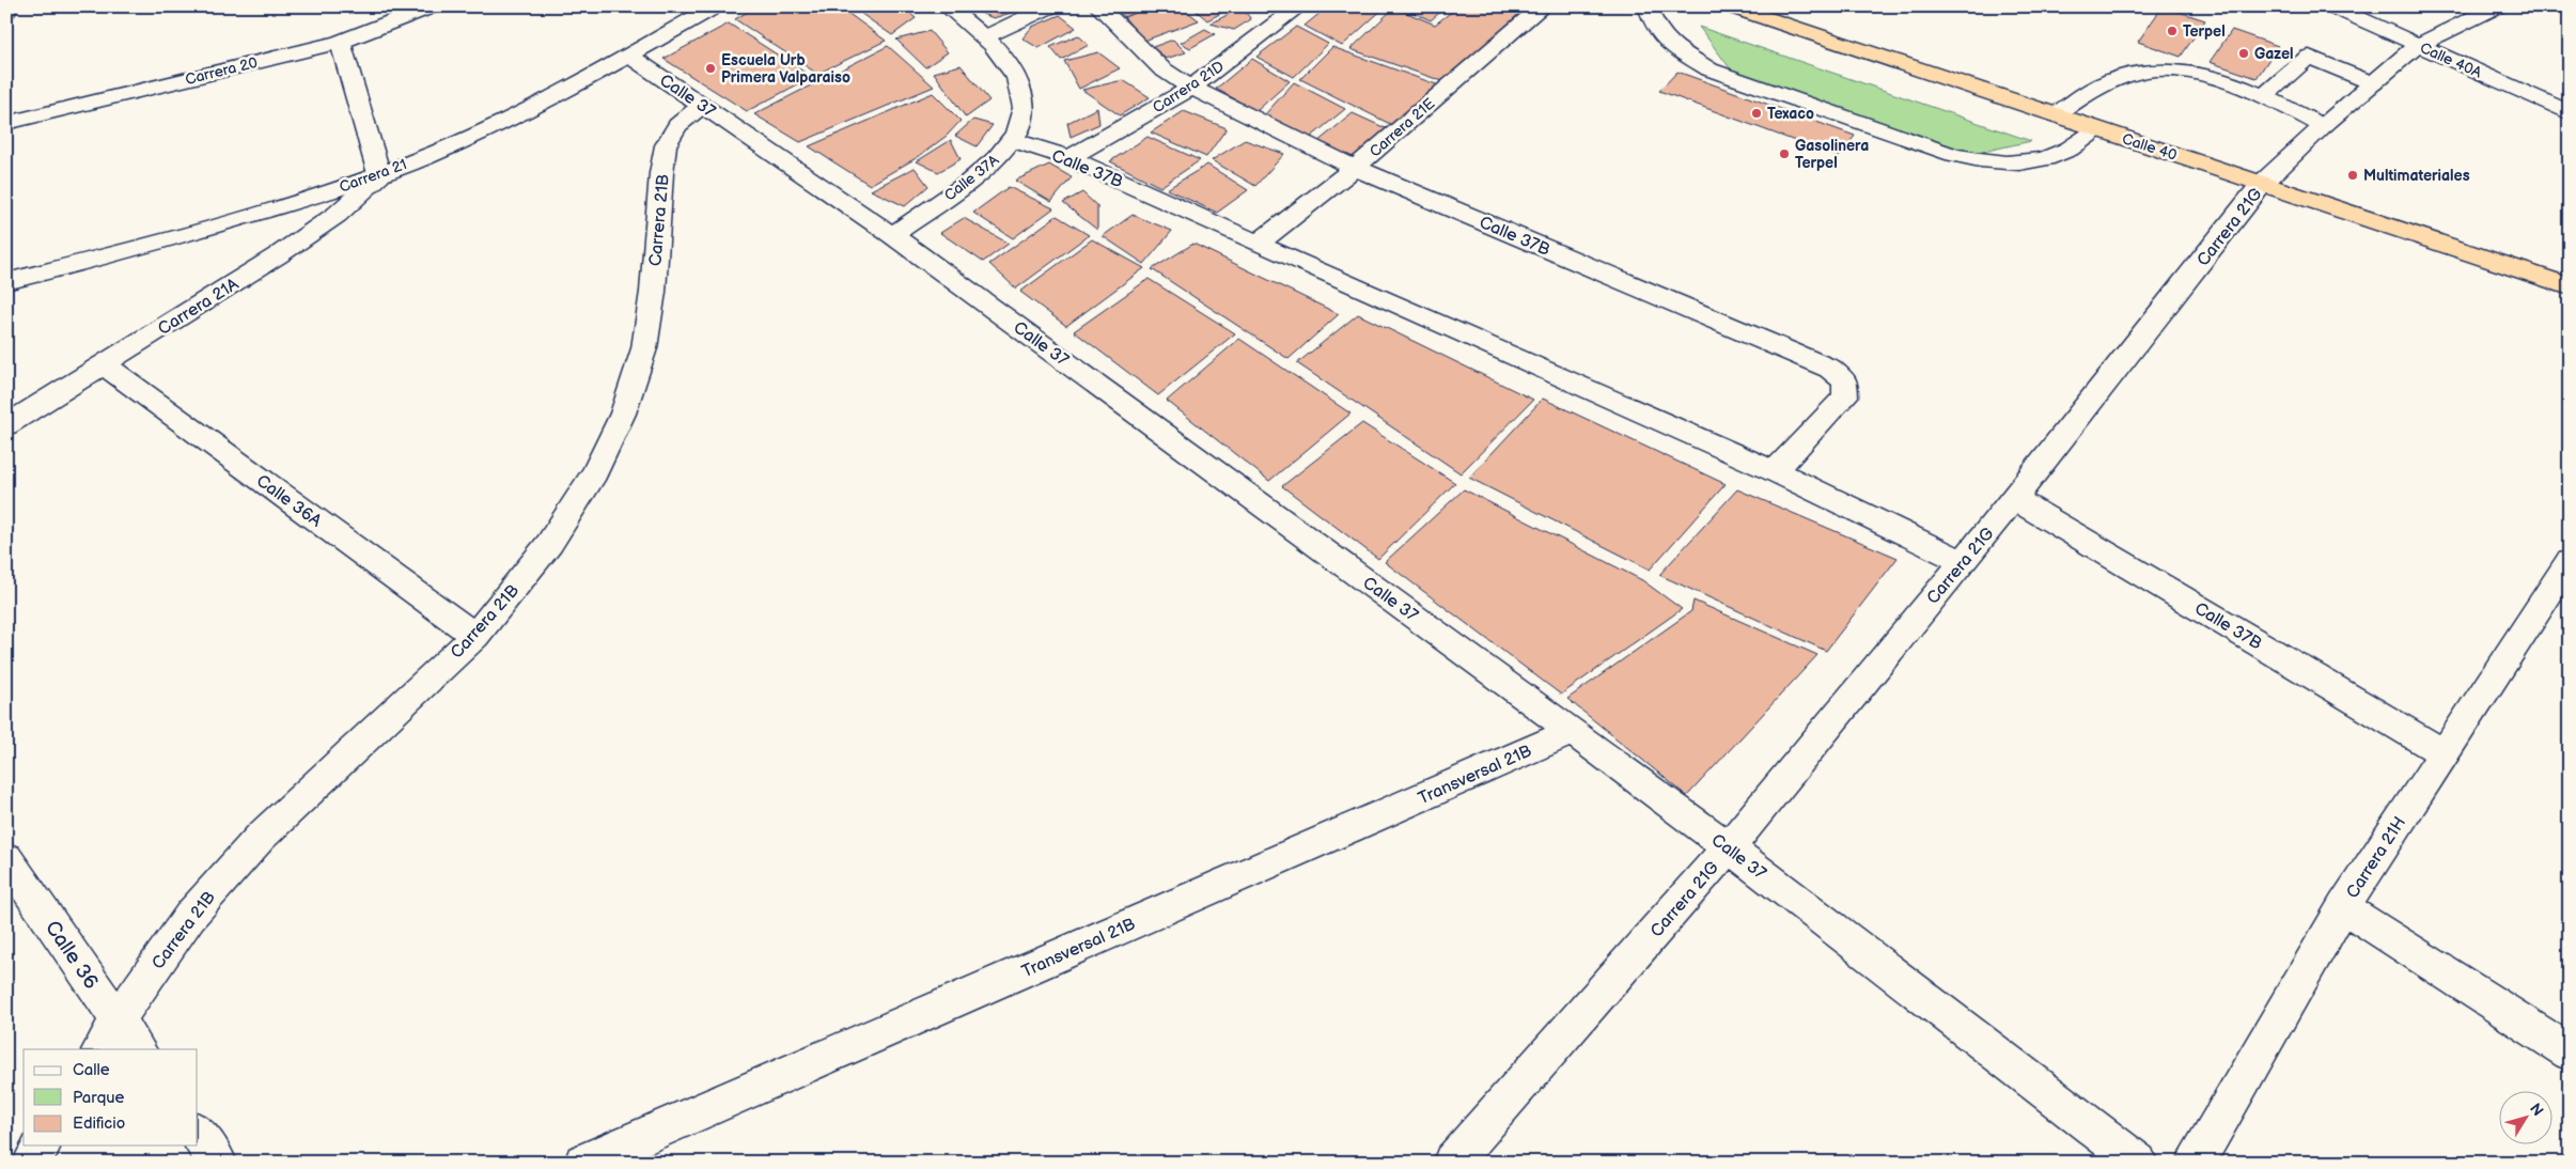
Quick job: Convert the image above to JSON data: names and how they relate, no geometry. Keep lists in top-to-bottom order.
{
  "streets": {
    "highway": ["Calle 40"],
    "street": [
      "Calle 40A",
      "Carrera 20",
      "Carrera 21D",
      "Calle 37",
      "Carrera 21E",
      "Calle 37B",
      "Carrera 21",
      "Calle 37A",
      "Carrera 21B",
      "Carrera 21G",
      "Carrera 21A",
      "Calle 36A",
      "Transversal 21B",
      "Carrera 21H",
      "Calle 36"
    ]
  },
  "crossings": [
    ["Calle 40A", "Carrera 21G"],
    ["Carrera 21D", "Calle 37B"],
    ["Calle 37", "Carrera 21"],
    ["Calle 37", "Calle 37A"],
    ["Calle 37", "Carrera 21B"],
    ["Calle 37", "Carrera 21G"],
    ["Calle 37", "Transversal 21B"],
    ["Carrera 21E", "Calle 37B"],
    ["Calle 40", "Carrera 21G"],
    ["Calle 37B", "Calle 37A"],
    ["Calle 37B", "Carrera 21G"],
    ["Calle 37B", "Carrera 21H"],
    ["Carrera 21", "Carrera 21A"],
    ["Carrera 21B", "Calle 36A"],
    ["Carrera 21B", "Calle 36"],
    ["Carrera 21A", "Calle 36A"]
  ],
  "places": [
    "Terpel",
    "Gazel",
    "Escuela Urb Primera Valparaiso",
    "Texaco",
    "Gasolinera Terpel",
    "Multimateriales"
  ],
  "legend": ["Calle", "Parque", "Edificio"],
  "north": "top right"
}
